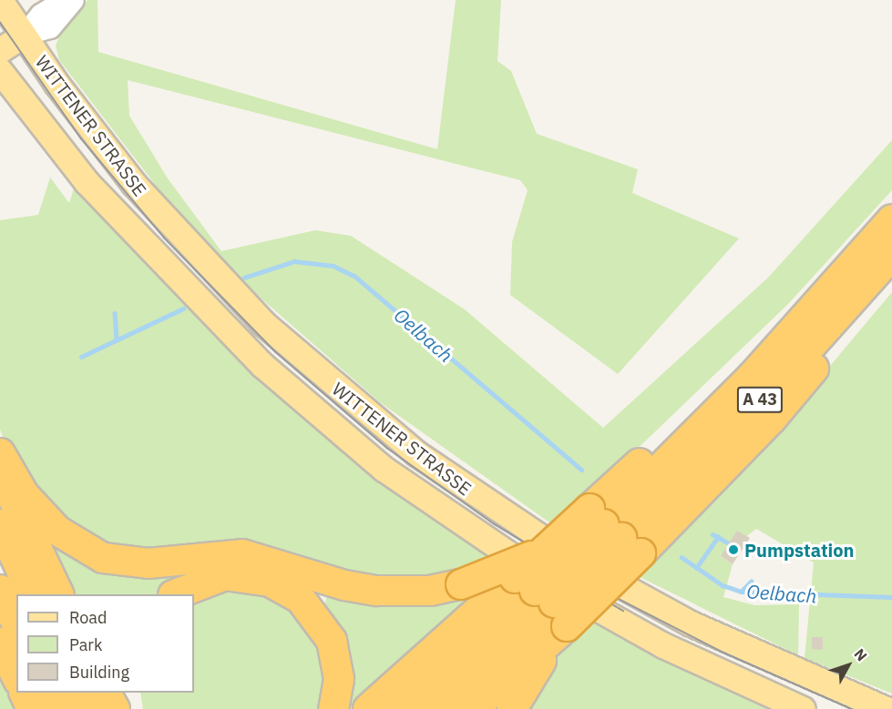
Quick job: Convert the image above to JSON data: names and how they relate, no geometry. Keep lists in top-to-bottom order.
{
  "streets": {
    "highway": ["A 43"],
    "main road": ["WITTENER STRASSE"]
  },
  "water": ["Oelbach"],
  "places": ["Pumpstation"],
  "legend": ["Road", "Park", "Building"],
  "north": "top right"
}
